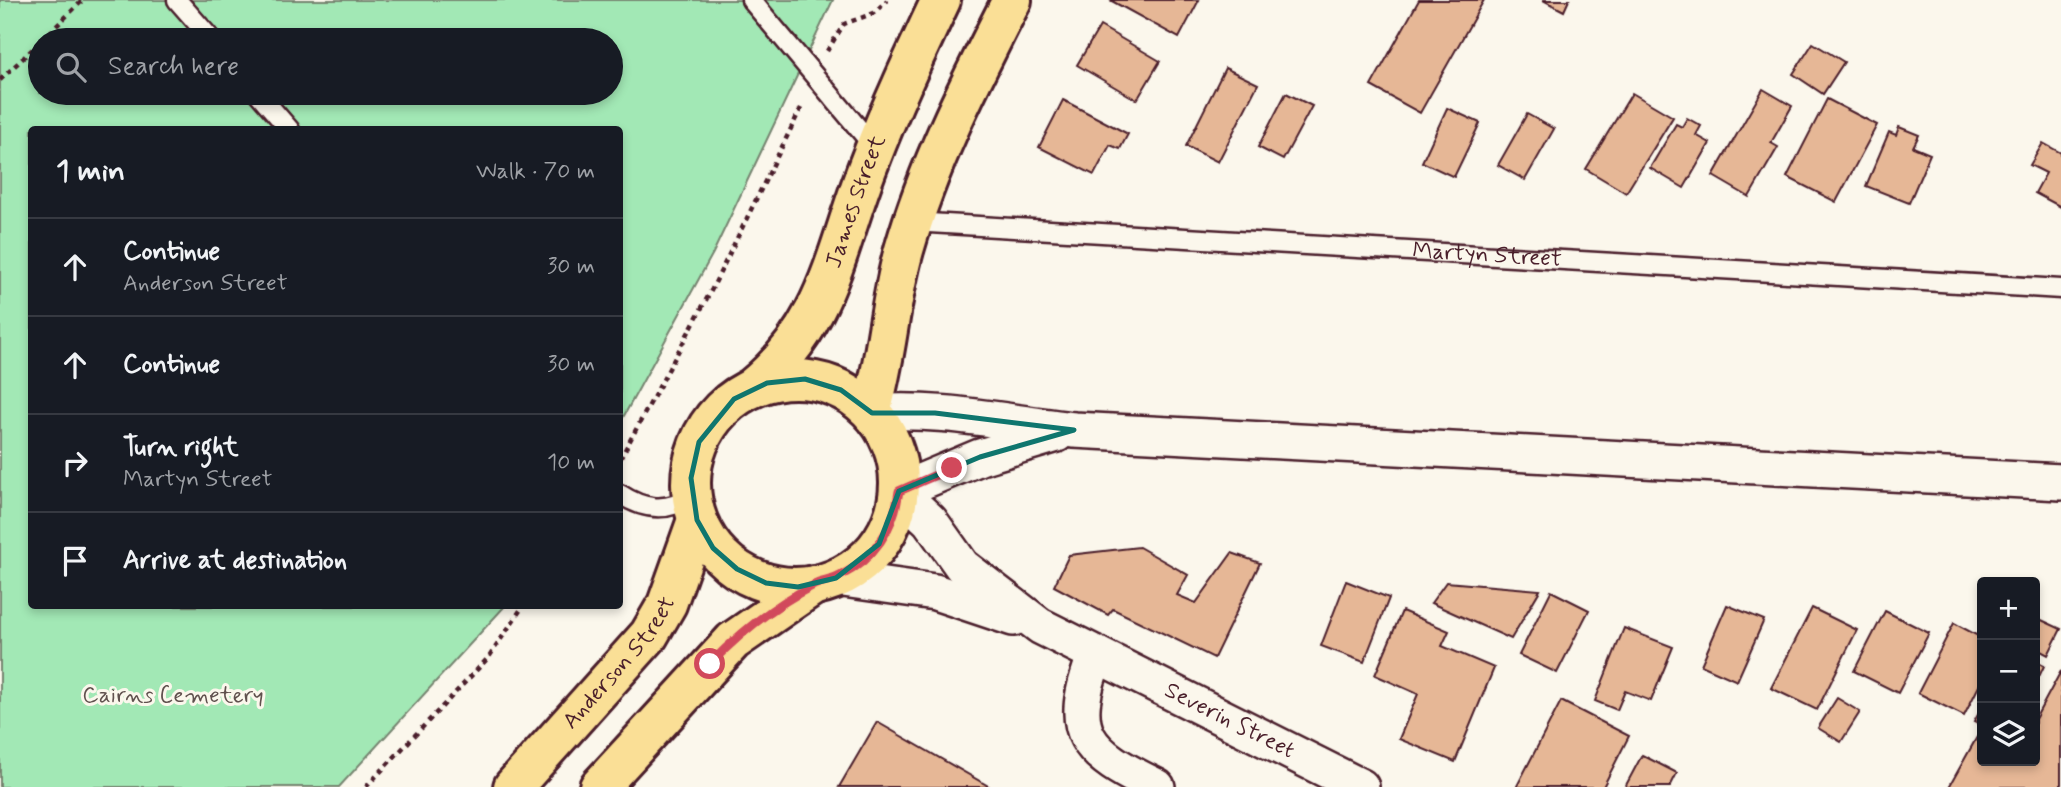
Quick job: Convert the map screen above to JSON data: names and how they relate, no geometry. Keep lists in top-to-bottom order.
{
  "streets": {
    "main road": ["James Street", "Anderson Street"],
    "street": ["Severin Street"],
    "lane": ["Martyn Street"]
  },
  "crossings": [
    ["James Street", "Anderson Street"],
    ["James Street", "Severin Street"],
    ["Anderson Street", "Severin Street"]
  ],
  "parks": ["Cairns Cemetery"],
  "page": {
    "search": "Search here",
    "heading": ["1 min", "Walk · 70 m"],
    "list": [
      ["Continue", "Anderson Street", "30 m"],
      ["Continue", "30 m"],
      ["Turn right", "Martyn Street", "10 m"],
      "Arrive at destination"
    ],
    "map_buttons": ["+", "−"]
  }
}
